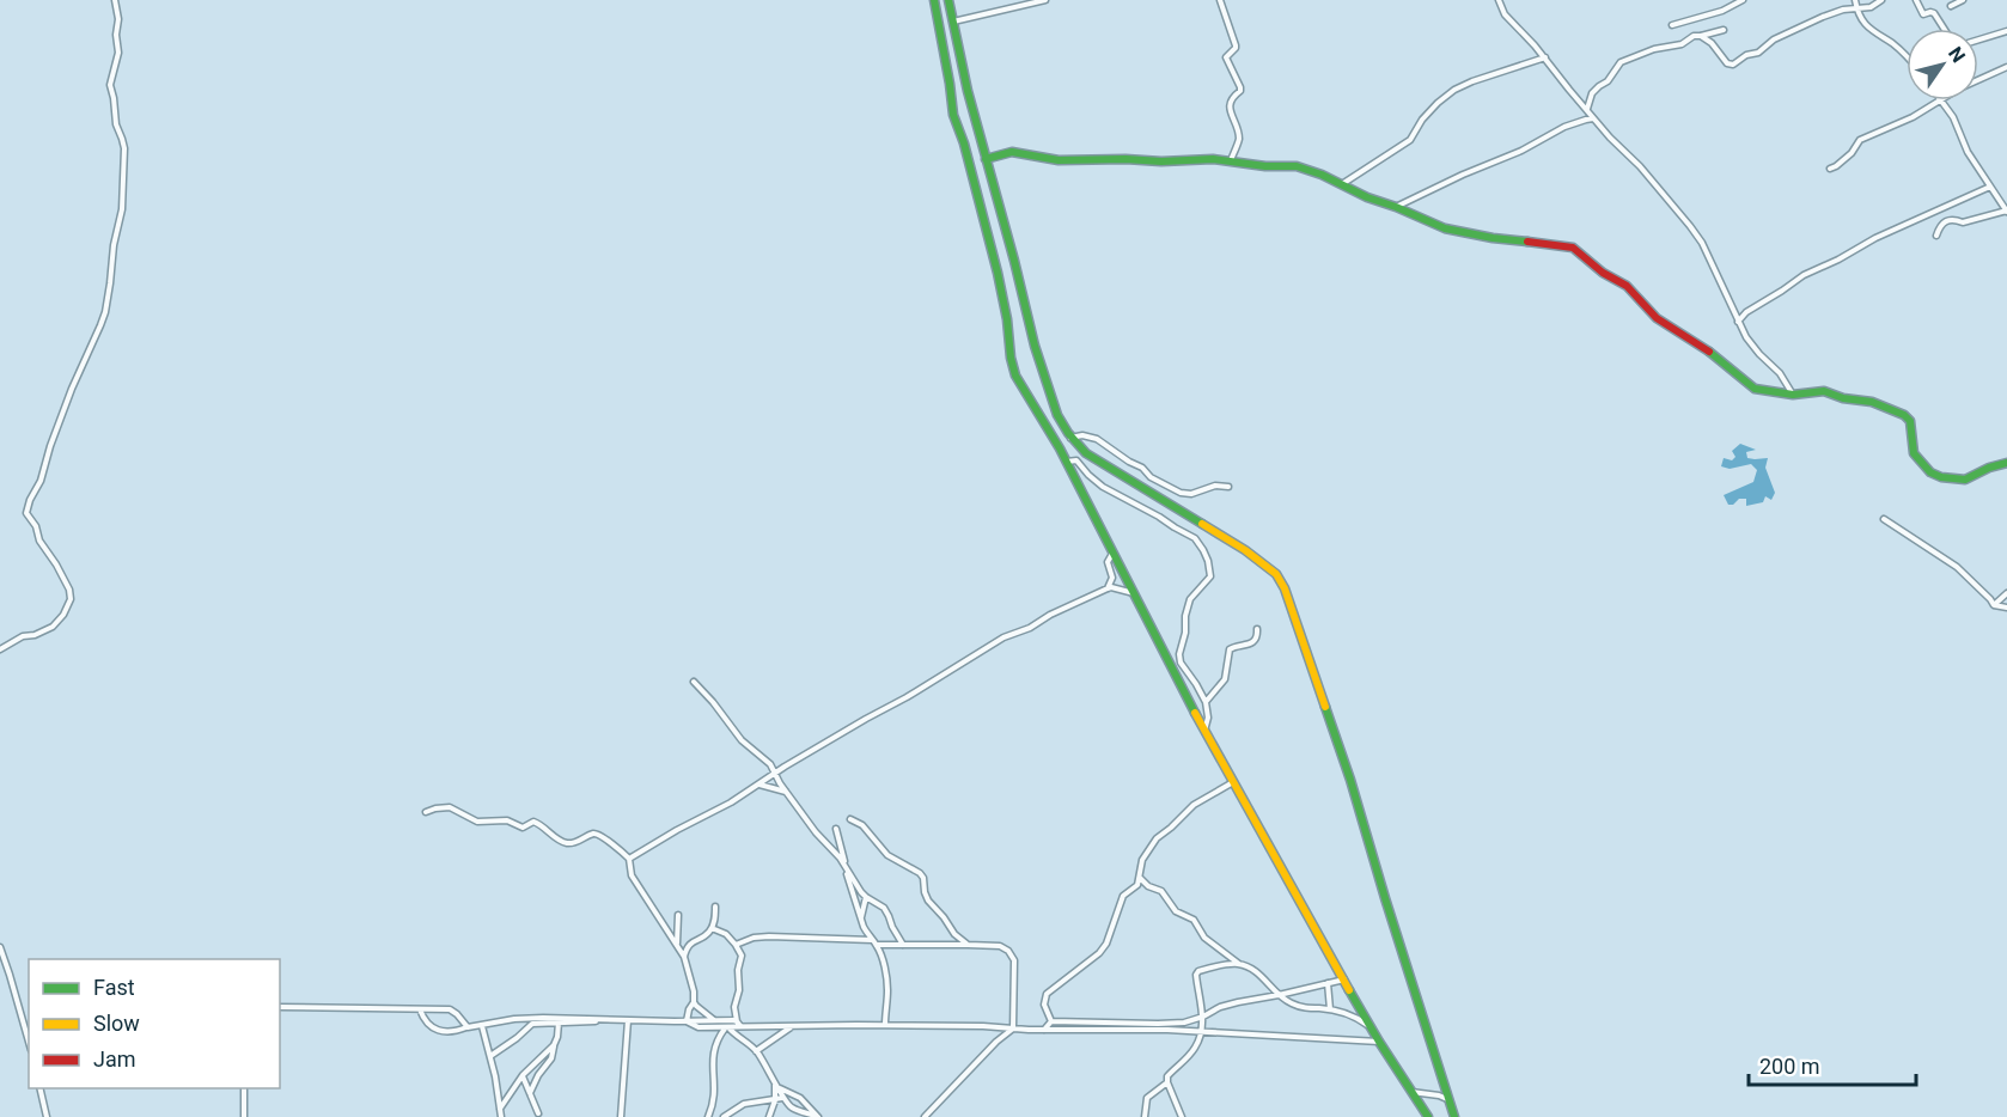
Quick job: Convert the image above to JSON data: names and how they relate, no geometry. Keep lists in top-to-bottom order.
{
  "legend": ["Fast", "Slow", "Jam"],
  "scale_bar": "200 m",
  "north": "top right"
}
